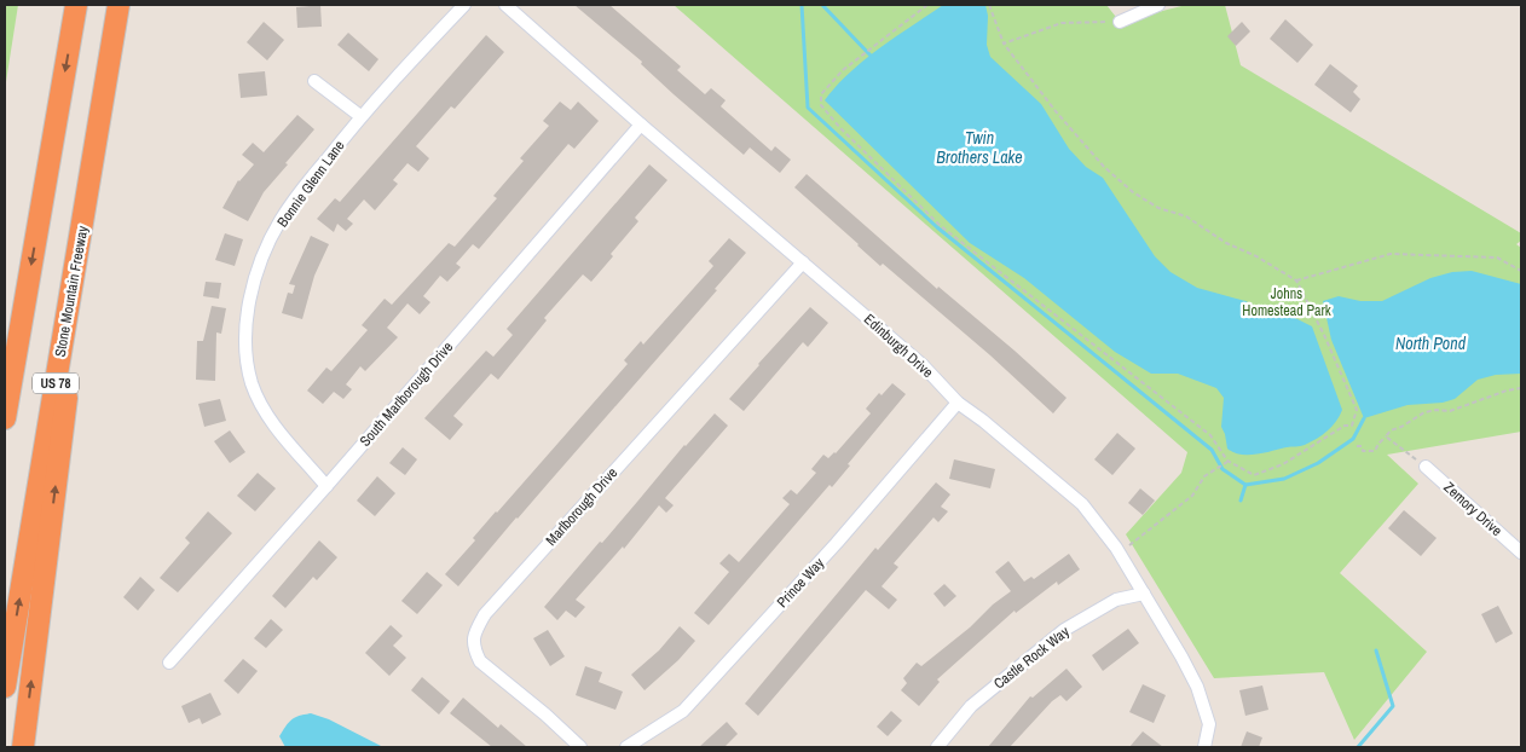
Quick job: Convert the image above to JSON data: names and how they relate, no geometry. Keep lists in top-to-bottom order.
{
  "streets": {
    "highway": ["Stone Mountain Freeway", "US 78"],
    "street": [
      "Bonnie Glenn Lane",
      "Edinburgh Drive",
      "South Marlborough Drive",
      "Marlborough Drive",
      "Zemory Drive",
      "Prince Way",
      "Castle Rock Way"
    ]
  },
  "crossings": [
    ["Bonnie Glenn Lane", "South Marlborough Drive"],
    ["Edinburgh Drive", "South Marlborough Drive"],
    ["Edinburgh Drive", "Marlborough Drive"],
    ["Edinburgh Drive", "Prince Way"],
    ["Edinburgh Drive", "Castle Rock Way"]
  ],
  "water": ["Twin Brothers Lake", "North Pond"],
  "parks": ["Johns Homestead Park"]
}
